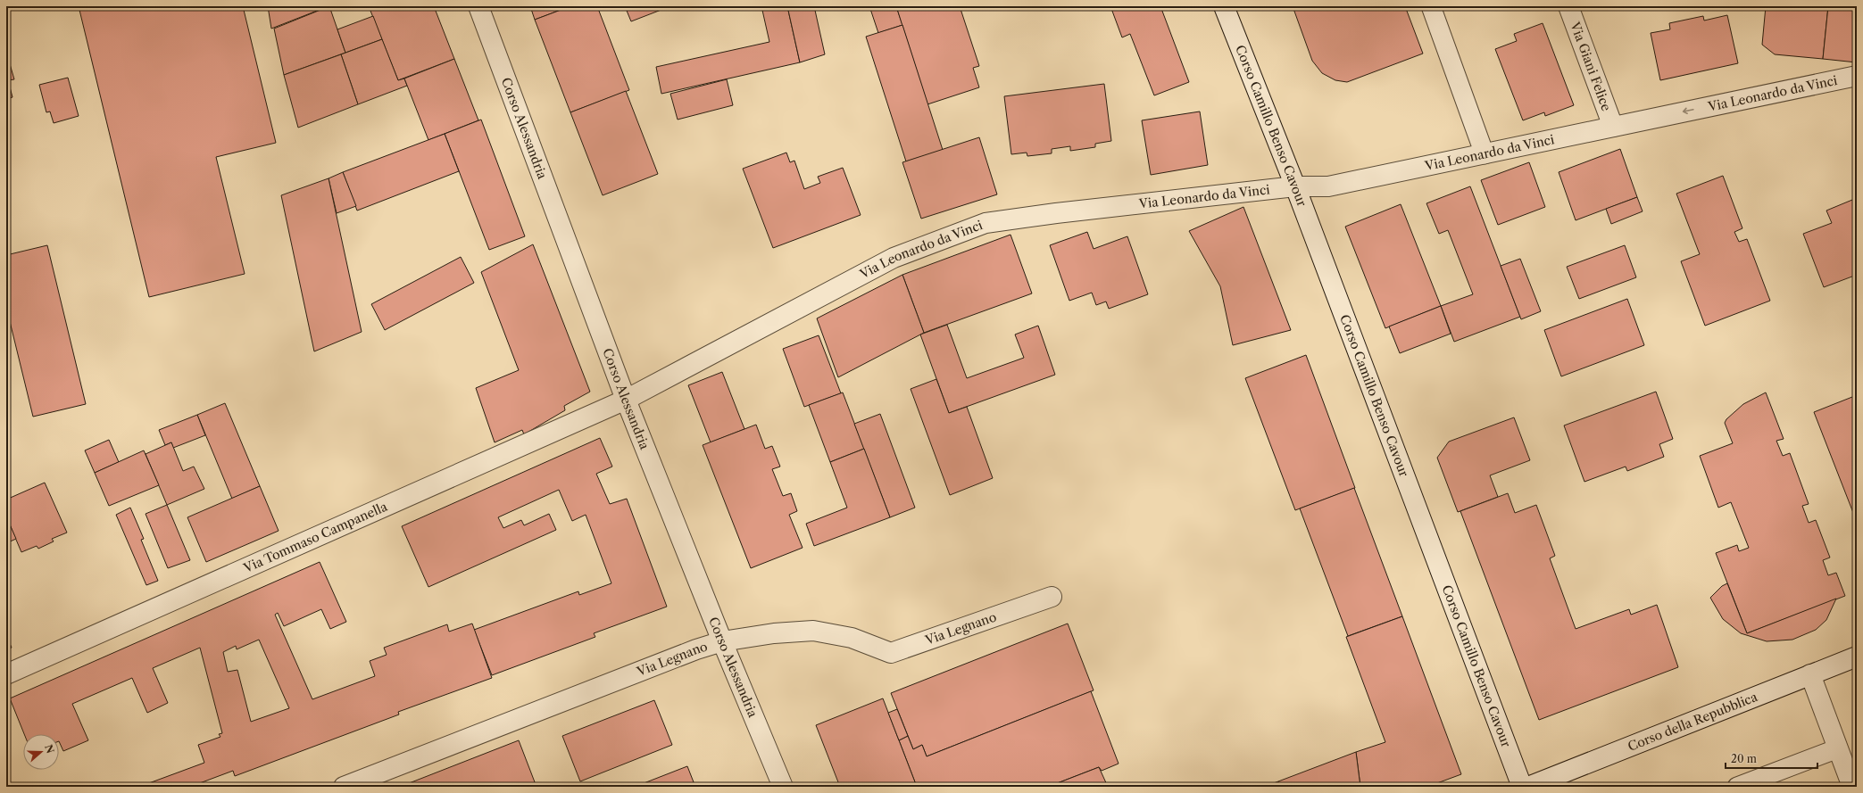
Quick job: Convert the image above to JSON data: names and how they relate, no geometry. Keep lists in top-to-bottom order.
{
  "streets": {
    "street": [
      "Via Giani Felice",
      "Via Leonardo da Vinci",
      "Corso Camillo Benso Cavour",
      "Corso Alessandria",
      "Via Tommaso Campanella",
      "Via Legnano",
      "Corso della Repubblica"
    ]
  },
  "crossings": [
    ["Via Giani Felice", "Via Leonardo da Vinci"],
    ["Via Leonardo da Vinci", "Corso Camillo Benso Cavour"],
    ["Via Leonardo da Vinci", "Corso Alessandria"],
    ["Via Leonardo da Vinci", "Via Tommaso Campanella"],
    ["Corso Alessandria", "Via Tommaso Campanella"],
    ["Corso Alessandria", "Via Legnano"]
  ],
  "scale_bar": "20 m",
  "north": "right"
}
